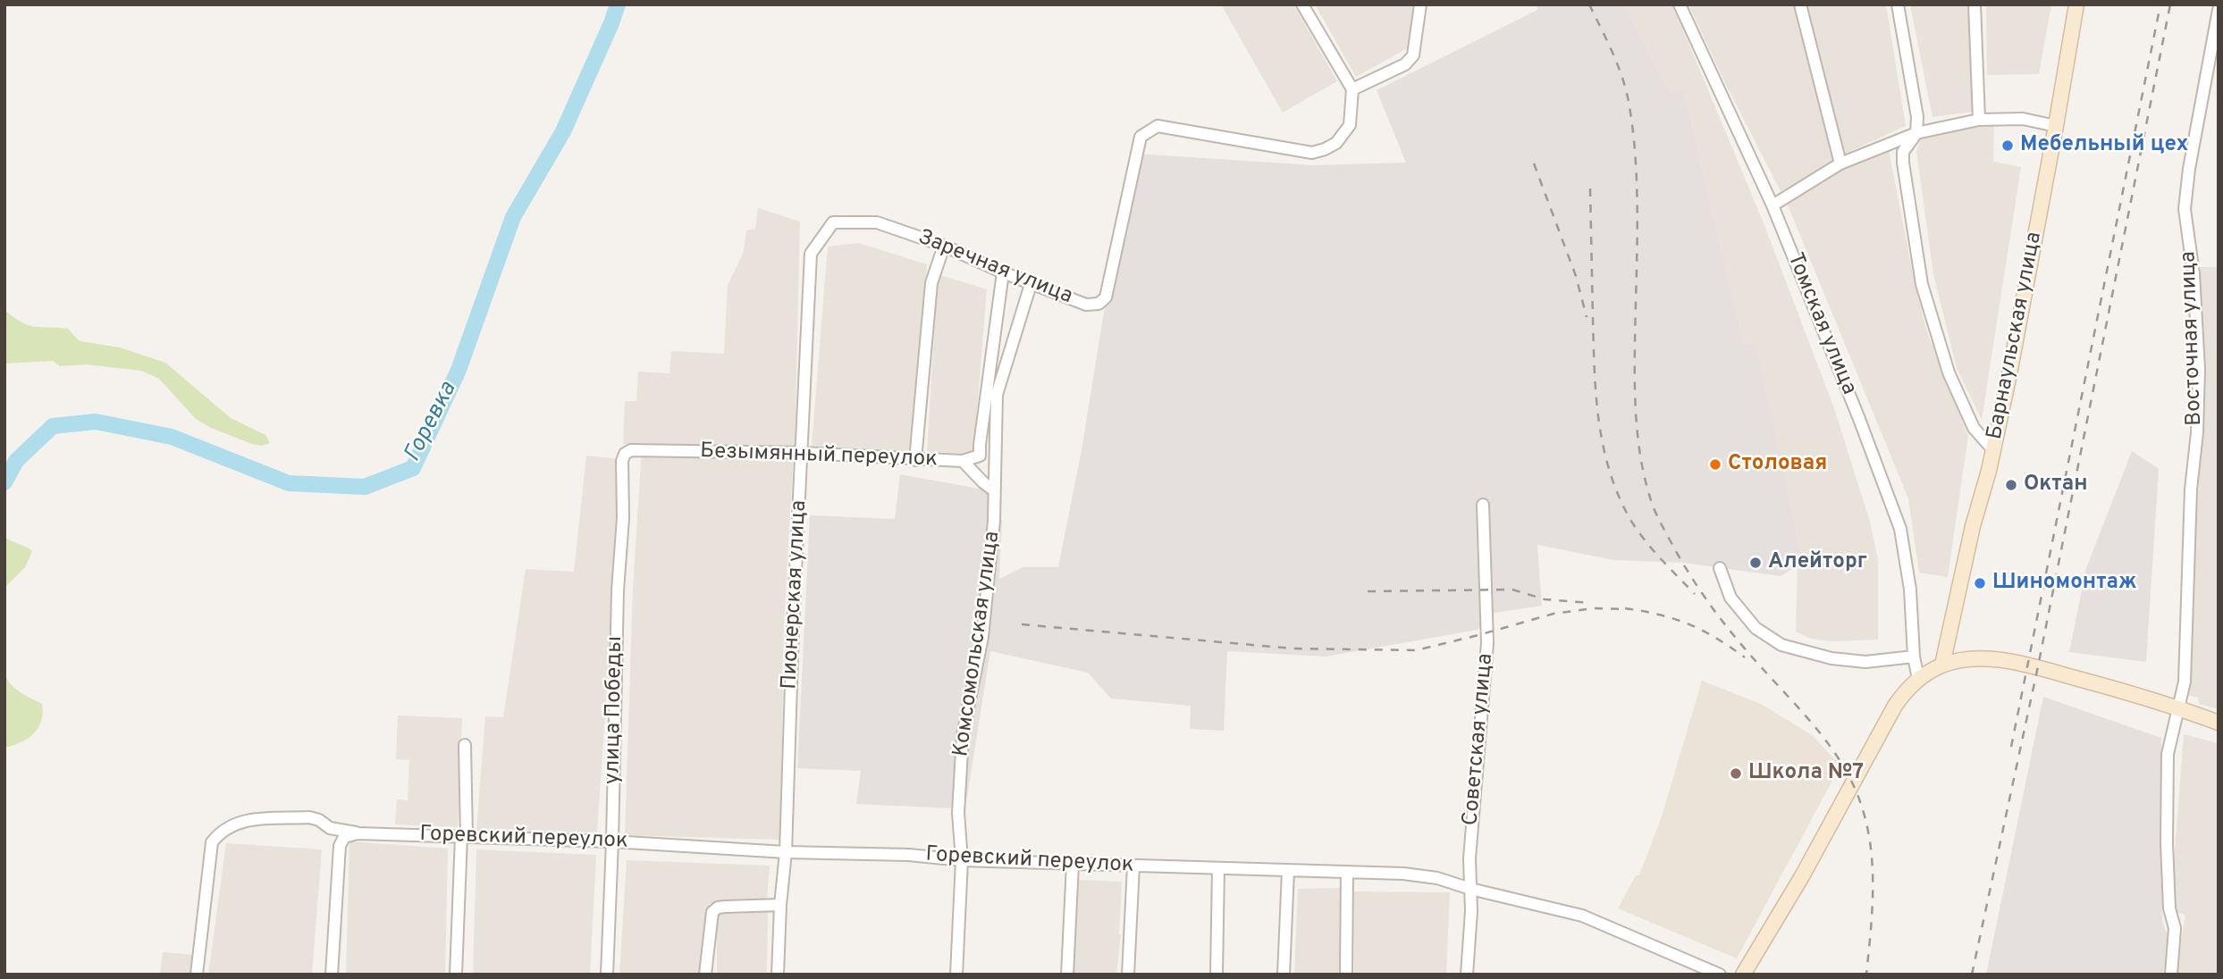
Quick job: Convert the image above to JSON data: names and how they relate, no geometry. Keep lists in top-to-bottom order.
{
  "streets": {
    "street": [
      "Заречная улица",
      "Томская улица",
      "Барнаульская улица",
      "Восточная улица",
      "Безымянный переулок",
      "Пионерская улица",
      "Комсомольская улица",
      "улица Победы",
      "Советская улица",
      "Горевский переулок"
    ]
  },
  "crossings": [
    ["Заречная улица", "Пионерская улица"],
    ["Заречная улица", "Комсомольская улица"],
    ["Безымянный переулок", "Пионерская улица"],
    ["Безымянный переулок", "Комсомольская улица"],
    ["Безымянный переулок", "улица Победы"],
    ["Пионерская улица", "Горевский переулок"],
    ["Комсомольская улица", "Горевский переулок"],
    ["улица Победы", "Горевский переулок"],
    ["Советская улица", "Горевский переулок"]
  ],
  "water": ["Горевка"],
  "places": [
    "Мебельный цех",
    "Столовая",
    "Октан",
    "Алейторг",
    "Шиномонтаж",
    "Школа №7"
  ]
}
